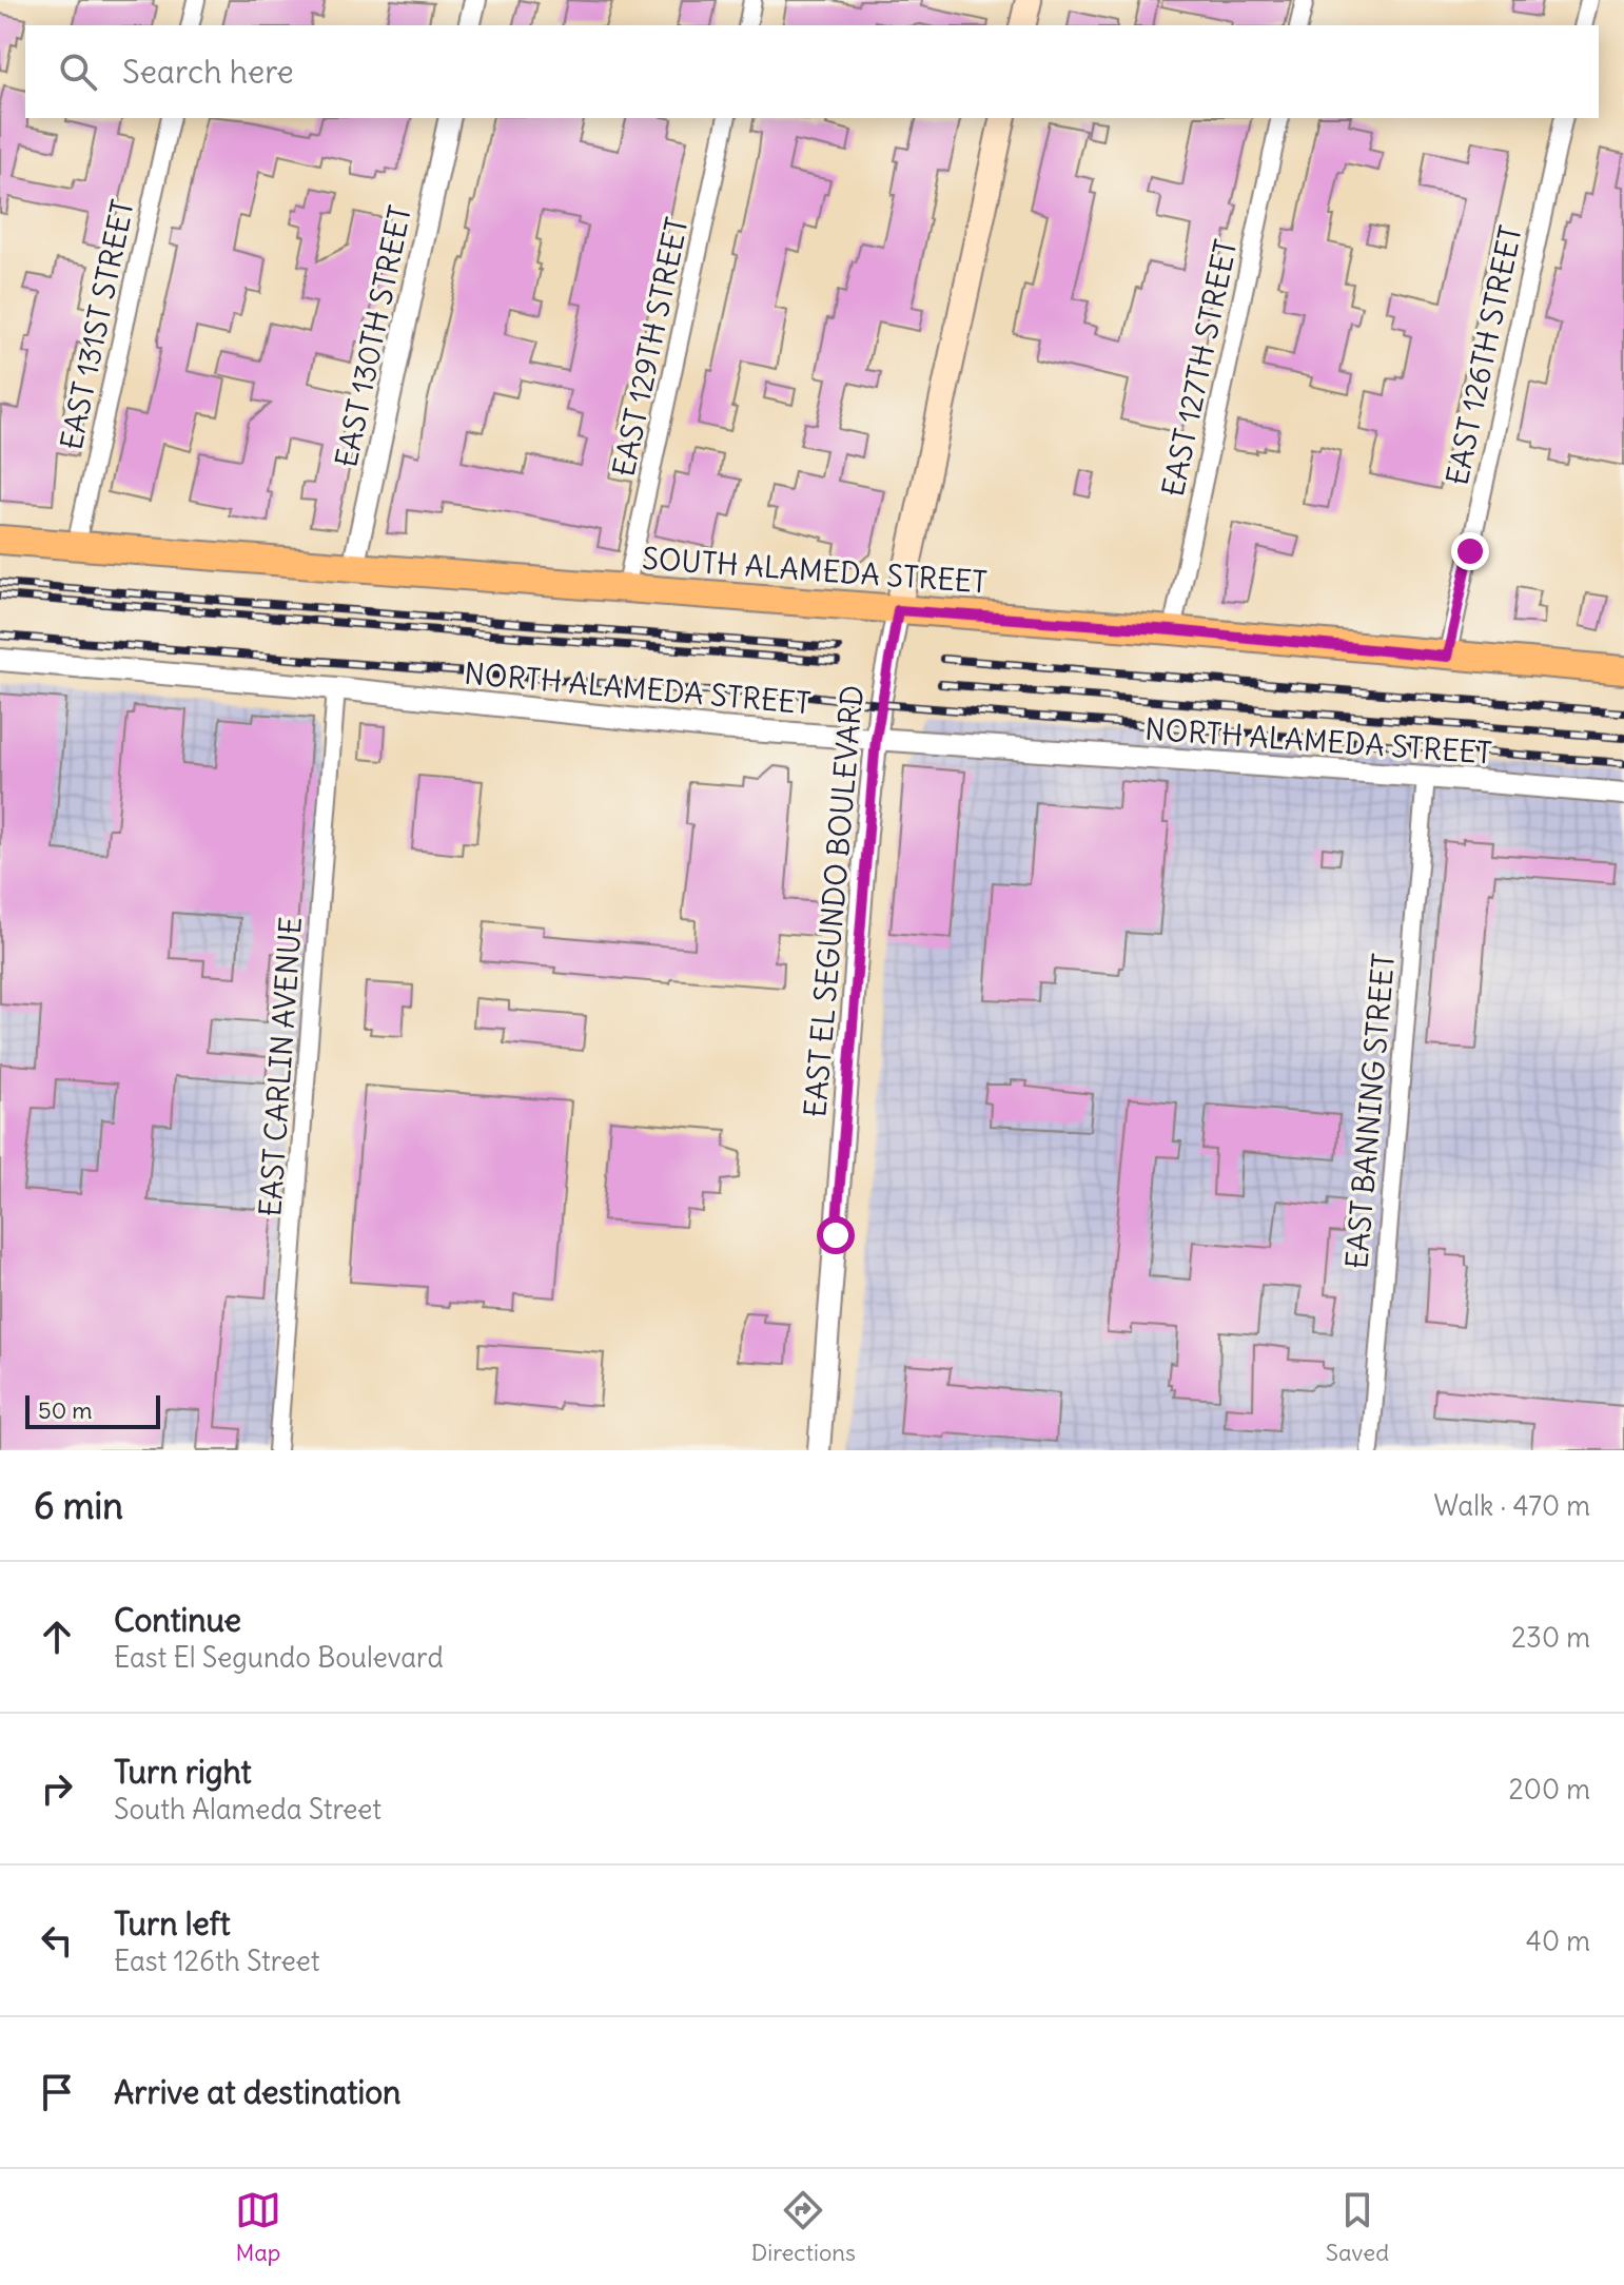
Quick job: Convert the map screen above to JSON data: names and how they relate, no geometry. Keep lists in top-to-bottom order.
{
  "streets": {
    "main road": ["SOUTH ALAMEDA STREET", "EAST EL SEGUNDO BOULEVARD"],
    "street": [
      "EAST 131ST STREET",
      "EAST 130TH STREET",
      "EAST 129TH STREET",
      "EAST 126TH STREET",
      "EAST 127TH STREET",
      "NORTH ALAMEDA STREET",
      "EAST CARLIN AVENUE",
      "EAST BANNING STREET"
    ]
  },
  "crossings": [
    ["EAST 131ST STREET", "SOUTH ALAMEDA STREET"],
    ["EAST 130TH STREET", "SOUTH ALAMEDA STREET"],
    ["EAST 129TH STREET", "SOUTH ALAMEDA STREET"],
    ["EAST 126TH STREET", "SOUTH ALAMEDA STREET"],
    ["EAST 127TH STREET", "SOUTH ALAMEDA STREET"],
    ["SOUTH ALAMEDA STREET", "EAST EL SEGUNDO BOULEVARD"],
    ["NORTH ALAMEDA STREET", "EAST EL SEGUNDO BOULEVARD"],
    ["NORTH ALAMEDA STREET", "EAST CARLIN AVENUE"],
    ["NORTH ALAMEDA STREET", "EAST BANNING STREET"]
  ],
  "scale_bar": "50 m",
  "page": {
    "search": "Search here",
    "scale": "50 m",
    "heading": ["6 min", "Walk · 470 m"],
    "list": [
      ["Continue", "East El Segundo Boulevard", "230 m"],
      ["Turn right", "South Alameda Street", "200 m"],
      ["Turn left", "East 126th Street", "40 m"],
      "Arrive at destination"
    ],
    "nav": ["Map", "Directions", "Saved"]
  }
}
